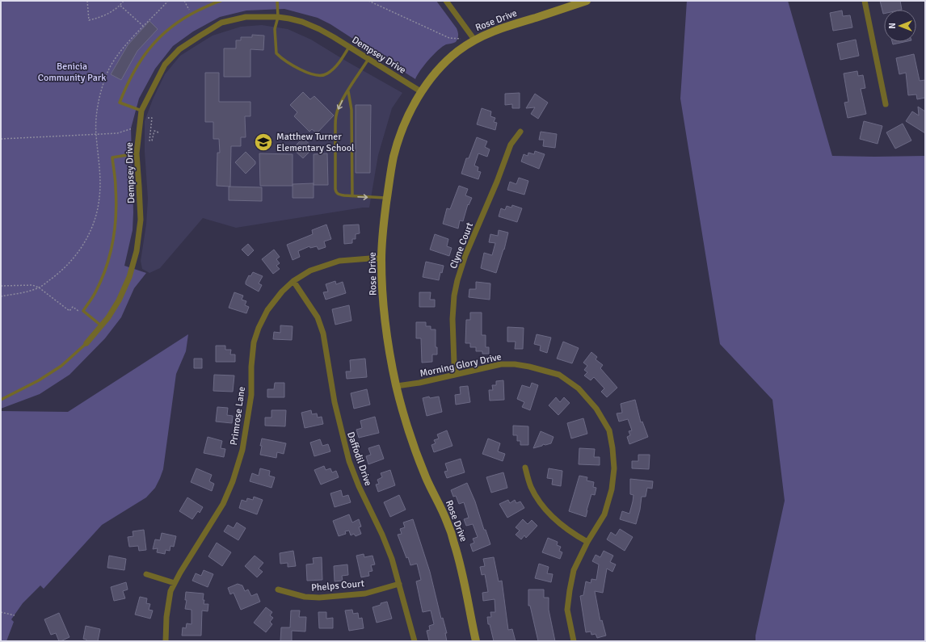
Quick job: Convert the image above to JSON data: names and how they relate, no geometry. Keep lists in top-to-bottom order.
{
  "streets": {
    "main road": ["Rose Drive"],
    "street": [
      "Dempsey Drive",
      "Clyne Court",
      "Morning Glory Drive",
      "Primrose Lane",
      "Daffodil Drive",
      "Phelps Court"
    ]
  },
  "crossings": [
    ["Rose Drive", "Dempsey Drive"],
    ["Rose Drive", "Morning Glory Drive"],
    ["Rose Drive", "Primrose Lane"],
    ["Clyne Court", "Morning Glory Drive"],
    ["Primrose Lane", "Daffodil Drive"],
    ["Daffodil Drive", "Phelps Court"]
  ],
  "parks": ["Benicia Community Park"],
  "places": {
    "school or university": ["Matthew Turner Elementary School"]
  },
  "north": "left"
}
